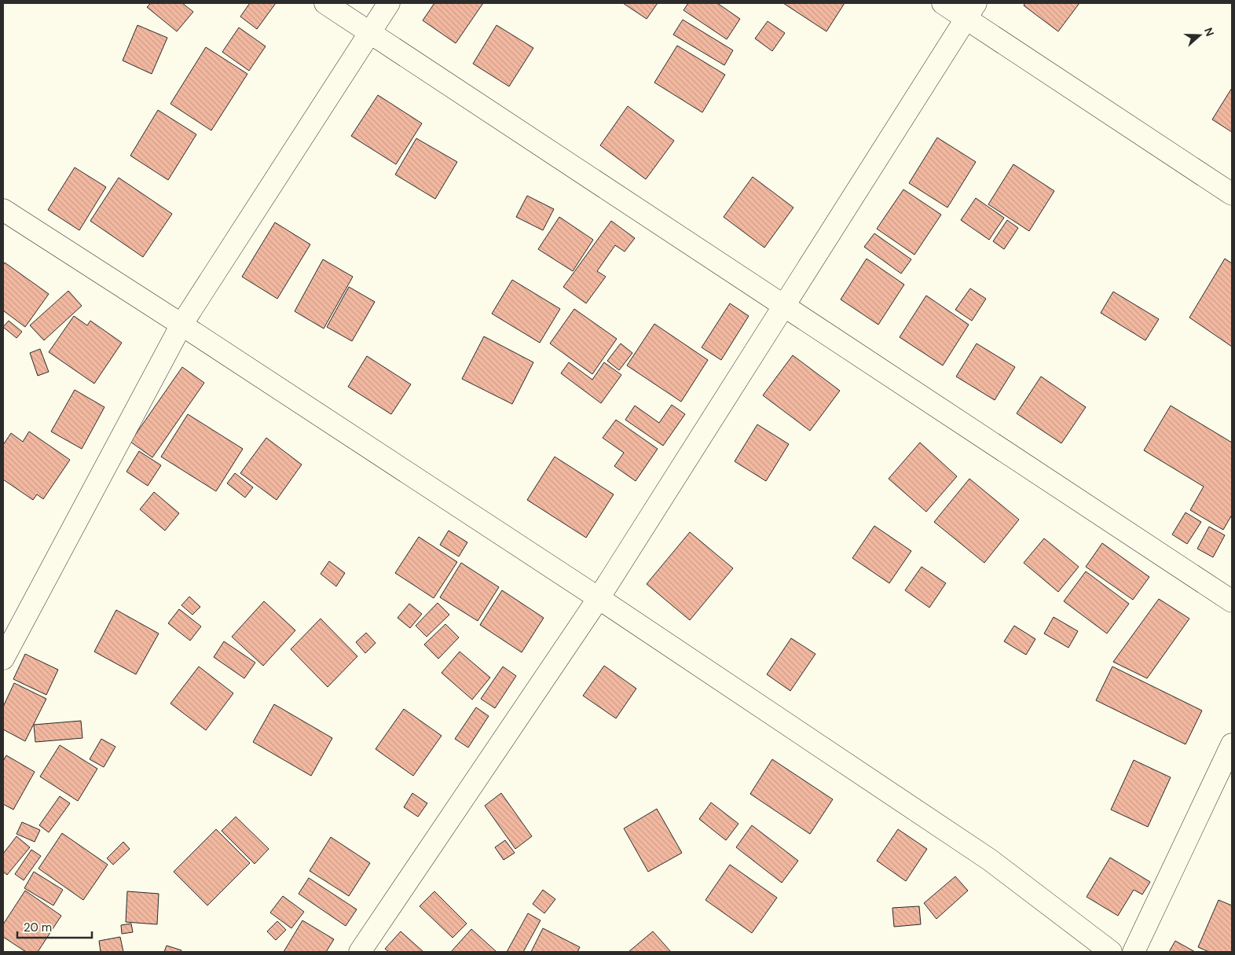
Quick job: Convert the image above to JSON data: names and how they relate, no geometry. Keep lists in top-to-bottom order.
{
  "scale_bar": "20 m",
  "north": "right"
}
